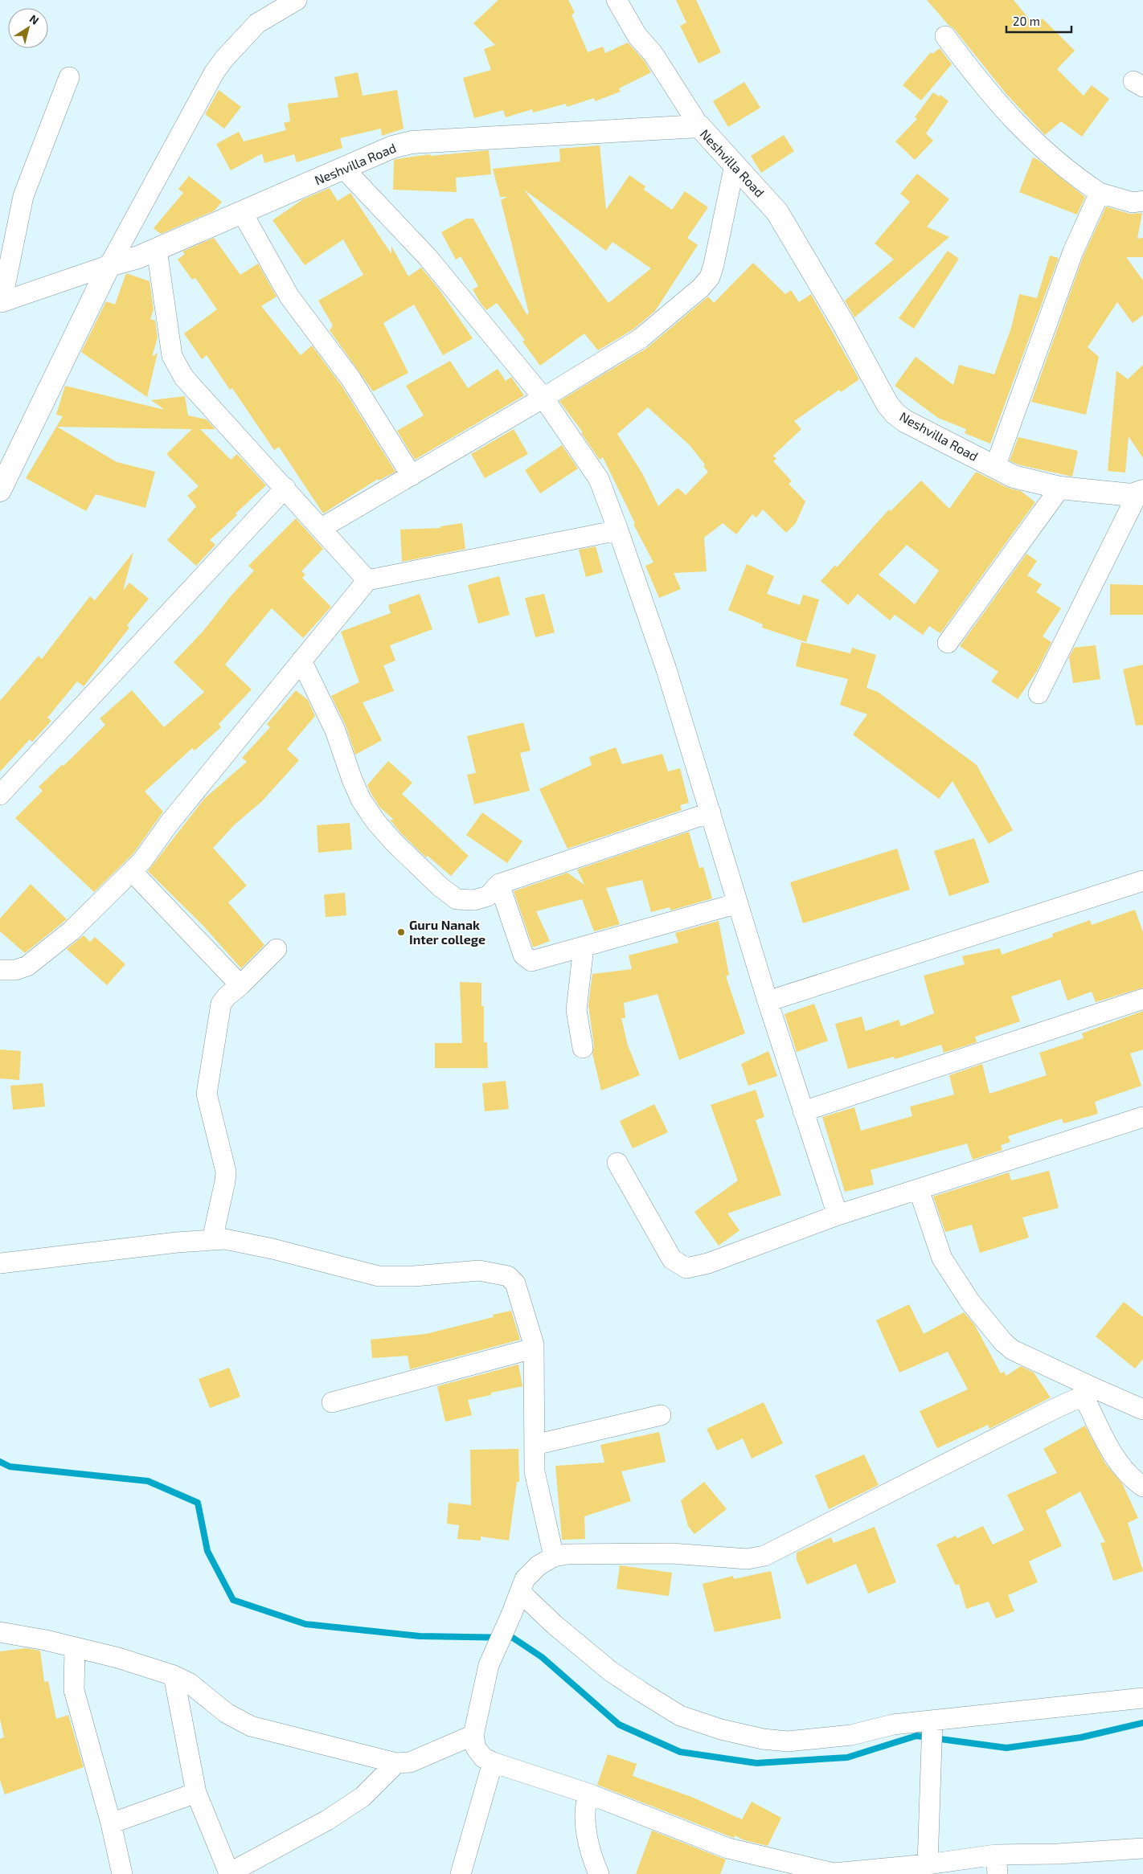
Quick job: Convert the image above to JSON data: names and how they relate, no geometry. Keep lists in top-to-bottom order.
{
  "streets": {
    "street": ["Neshvilla Road"]
  },
  "places": ["Guru Nanak Inter college"],
  "scale_bar": "20 m",
  "north": "top right"
}
